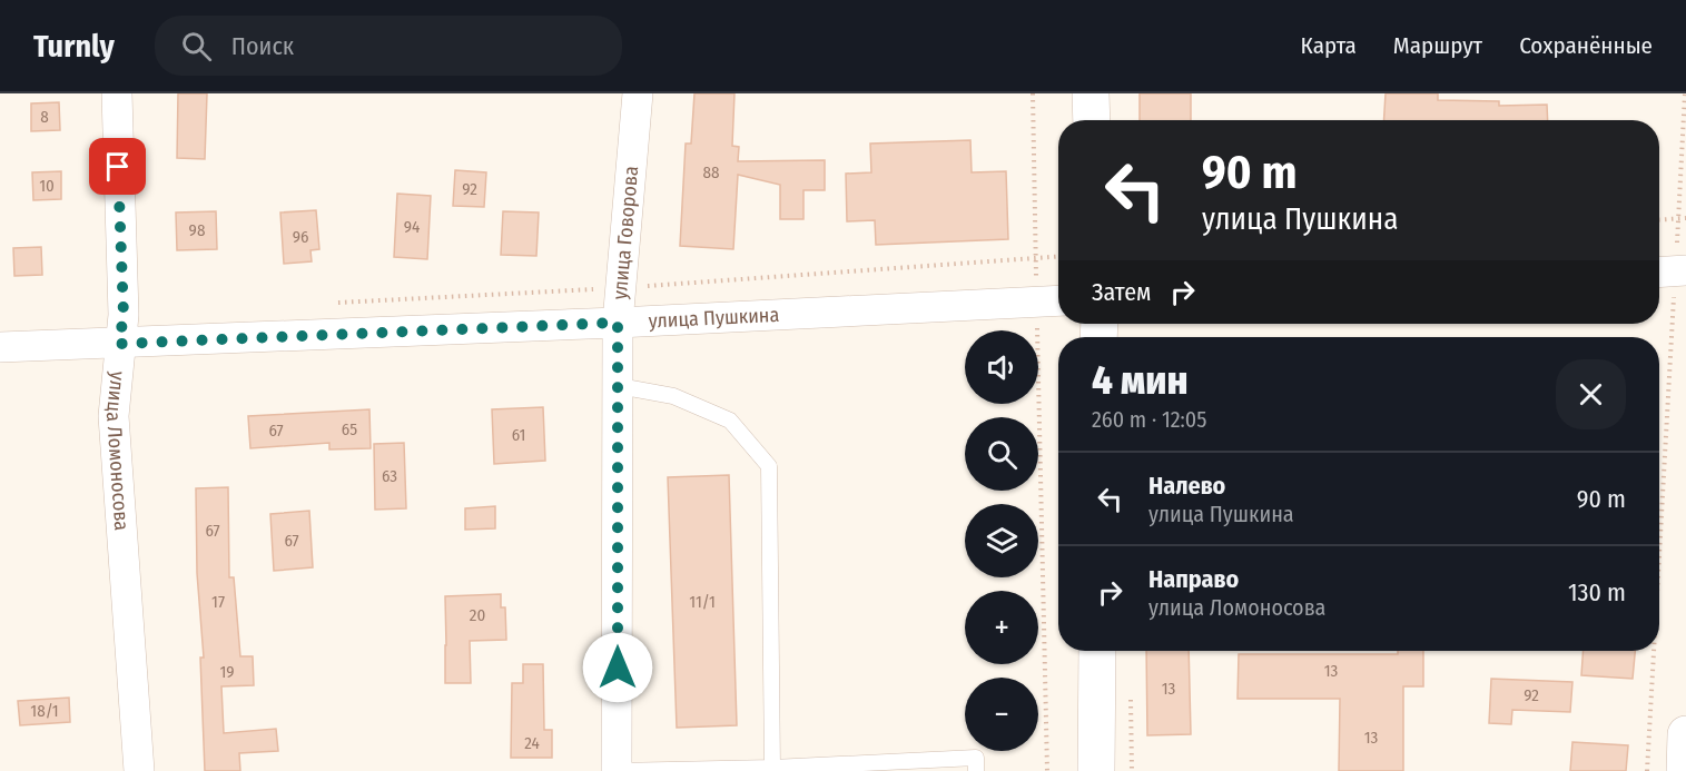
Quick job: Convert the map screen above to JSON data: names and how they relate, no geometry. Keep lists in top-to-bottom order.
{
  "streets": {
    "street": ["улица Говорова", "улица Пушкина", "улица Ломоносова"]
  },
  "crossings": [
    ["улица Говорова", "улица Пушкина"],
    ["улица Пушкина", "улица Ломоносова"]
  ],
  "house_numbers": [
    "8",
    "88",
    "10",
    "92",
    "94",
    "98",
    "96",
    "65",
    "67",
    "61",
    "63",
    "67",
    "67",
    "17",
    "11/1",
    "20",
    "13",
    "19",
    "13",
    "92",
    "18/1",
    "13",
    "24"
  ],
  "page": {
    "header": "Turnly",
    "search": "Поиск",
    "nav": ["Карта", "Маршрут", "Сохранённые"],
    "turn": ["90 m", "улица Пушкина"],
    "then": "Затем",
    "map_buttons": ["+", "−"],
    "heading": ["4 мин", "260 m · 12:05"],
    "list": [
      {
        "name": "Налево",
        "note": "улица Пушкина",
        "value": "90 m"
      },
      {
        "name": "Направо",
        "note": "улица Ломоносова",
        "value": "130 m"
      }
    ]
  }
}
